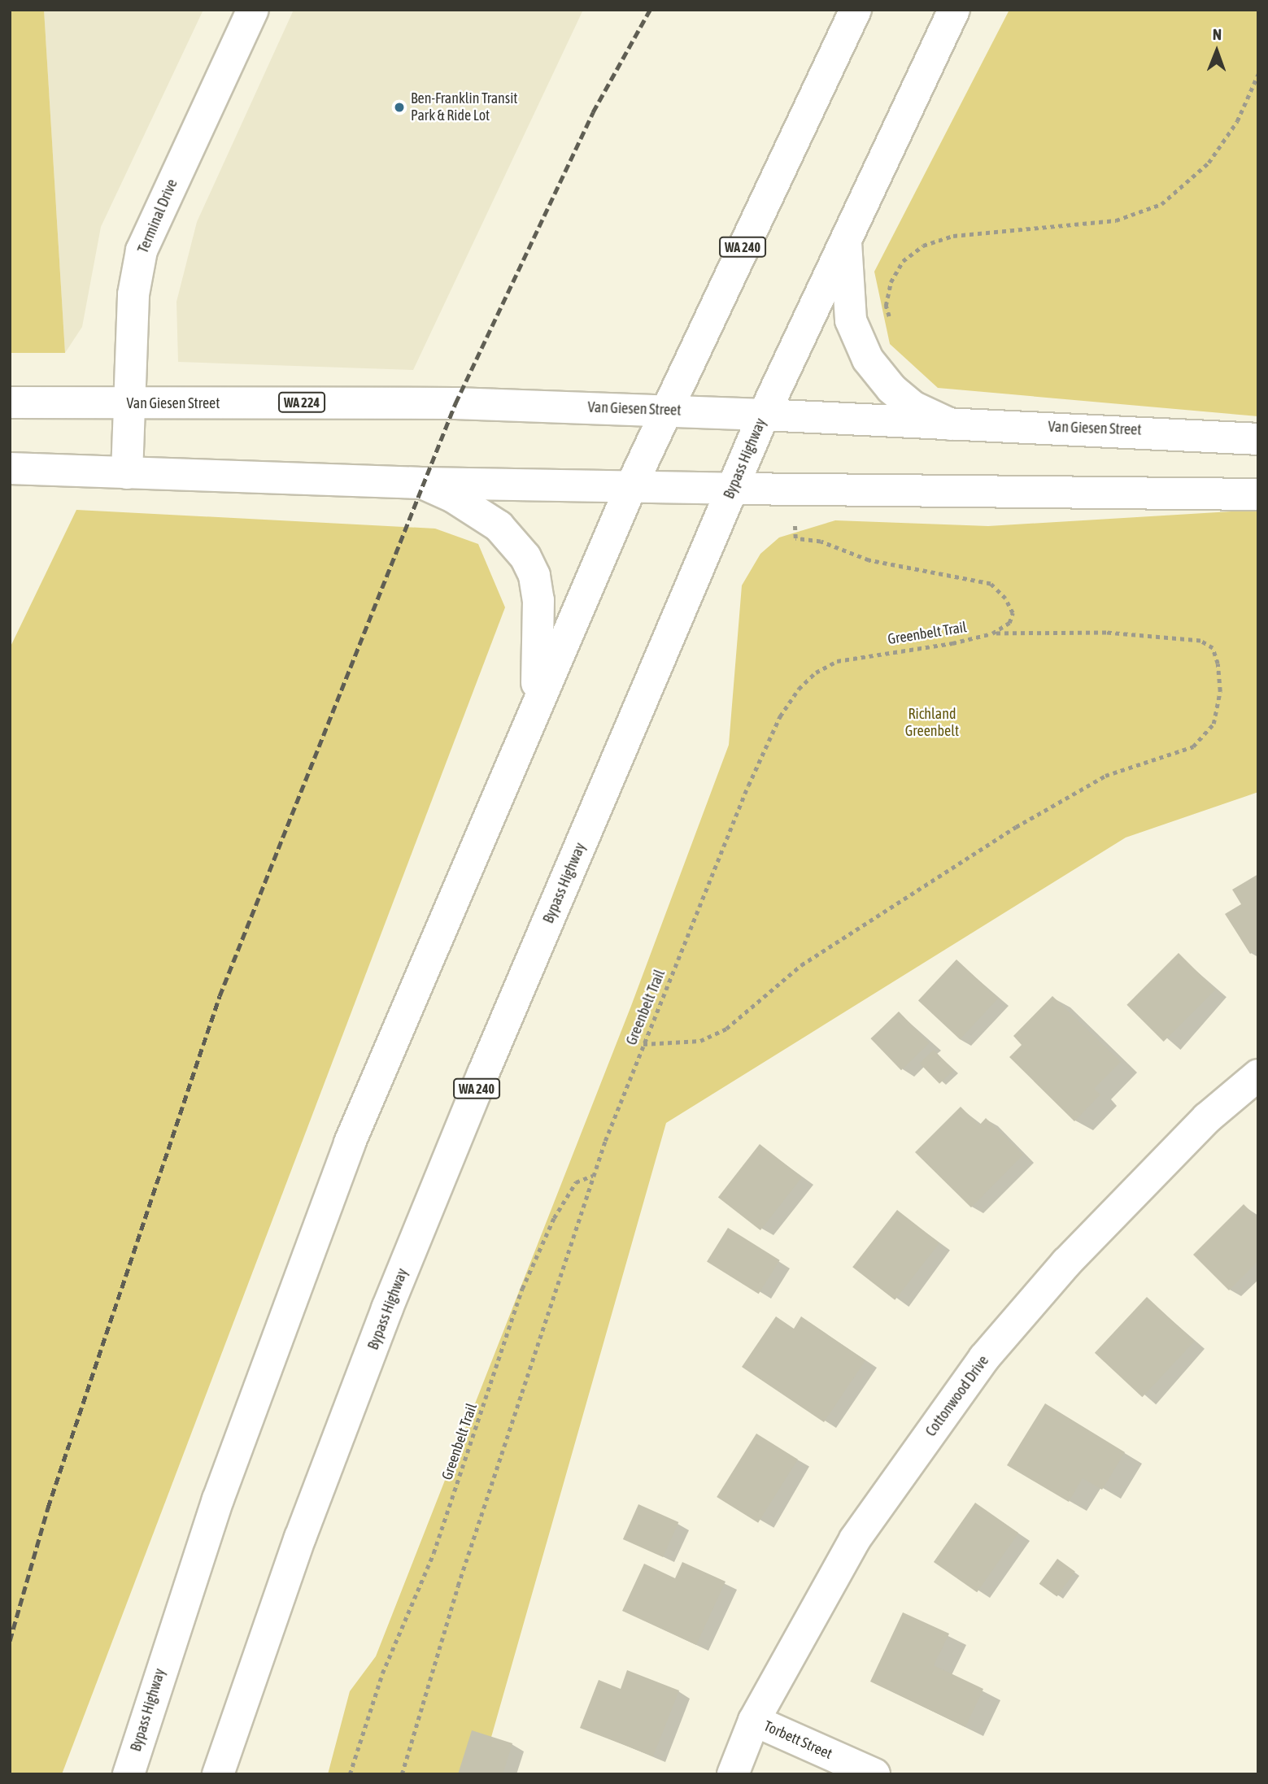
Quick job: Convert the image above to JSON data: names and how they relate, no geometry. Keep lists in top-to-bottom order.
{
  "streets": {
    "main road": [
      "Terminal Drive",
      "WA 240",
      "WA 224",
      "Van Giesen Street",
      "Bypass Highway",
      "Cottonwood Drive",
      "Torbett Street"
    ],
    "path": ["Greenbelt Trail"]
  },
  "crossings": [
    ["Terminal Drive", "Van Giesen Street"],
    ["Van Giesen Street", "Bypass Highway"],
    ["Cottonwood Drive", "Torbett Street"]
  ],
  "parks": ["Richland Greenbelt"],
  "places": ["Ben-Franklin Transit Park & Ride Lot"],
  "north": "top"
}
